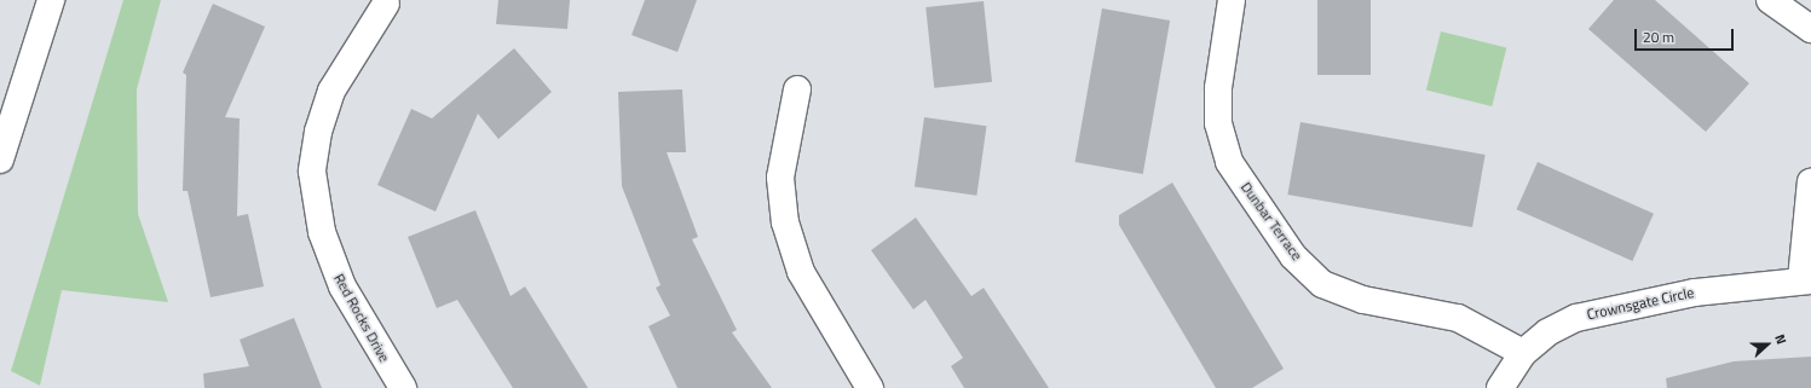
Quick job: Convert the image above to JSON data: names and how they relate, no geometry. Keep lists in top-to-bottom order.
{
  "streets": {
    "street": ["Dunbar Terrace", "Crownsgate Circle", "Red Rocks Drive"]
  },
  "crossings": [
    ["Dunbar Terrace", "Crownsgate Circle"]
  ],
  "scale_bar": "20 m",
  "north": "right"
}
